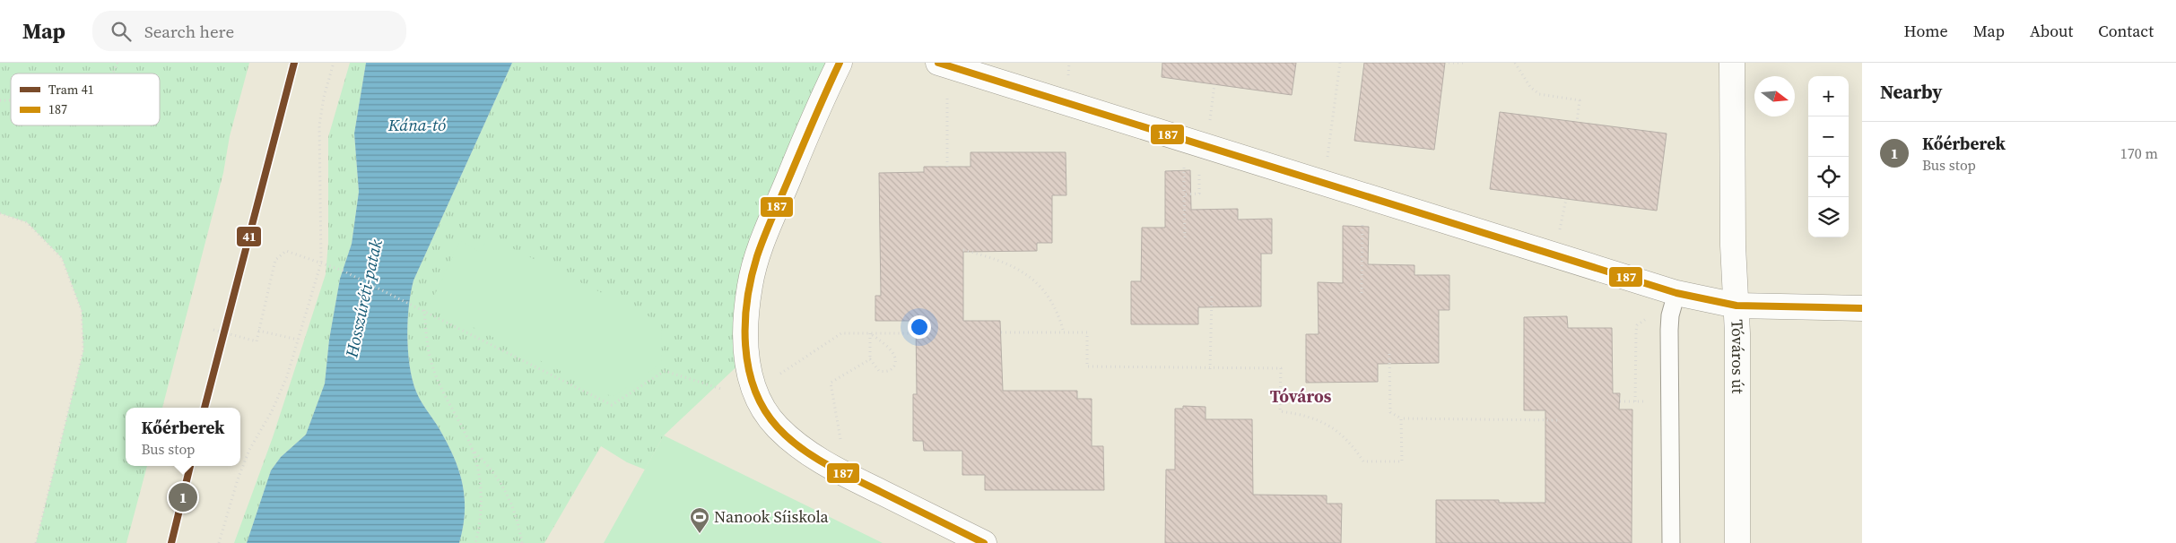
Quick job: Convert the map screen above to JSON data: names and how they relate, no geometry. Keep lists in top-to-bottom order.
{
  "streets": {
    "street": ["Tóváros út"]
  },
  "districts": ["Tóváros"],
  "water": ["Kána-tó", "Hosszúréti-patak"],
  "places": {
    "sports": ["Nanook Síiskola"]
  },
  "lines": ["tram line 41", "transit line 187"],
  "legend": ["Tram 41", "187"],
  "north": "right",
  "page": {
    "header": "Map",
    "search": "Search here",
    "nav": [
      "Home",
      "Map",
      "About",
      "Contact"
    ],
    "heading": "Nearby",
    "map_buttons": ["+", "−"],
    "list": [
      {
        "mark": "1",
        "name": "Kőérberek",
        "note": "Bus stop",
        "value": "170 m"
      }
    ],
    "popup": ["Kőérberek", "Bus stop"],
    "pins": "1"
  }
}
